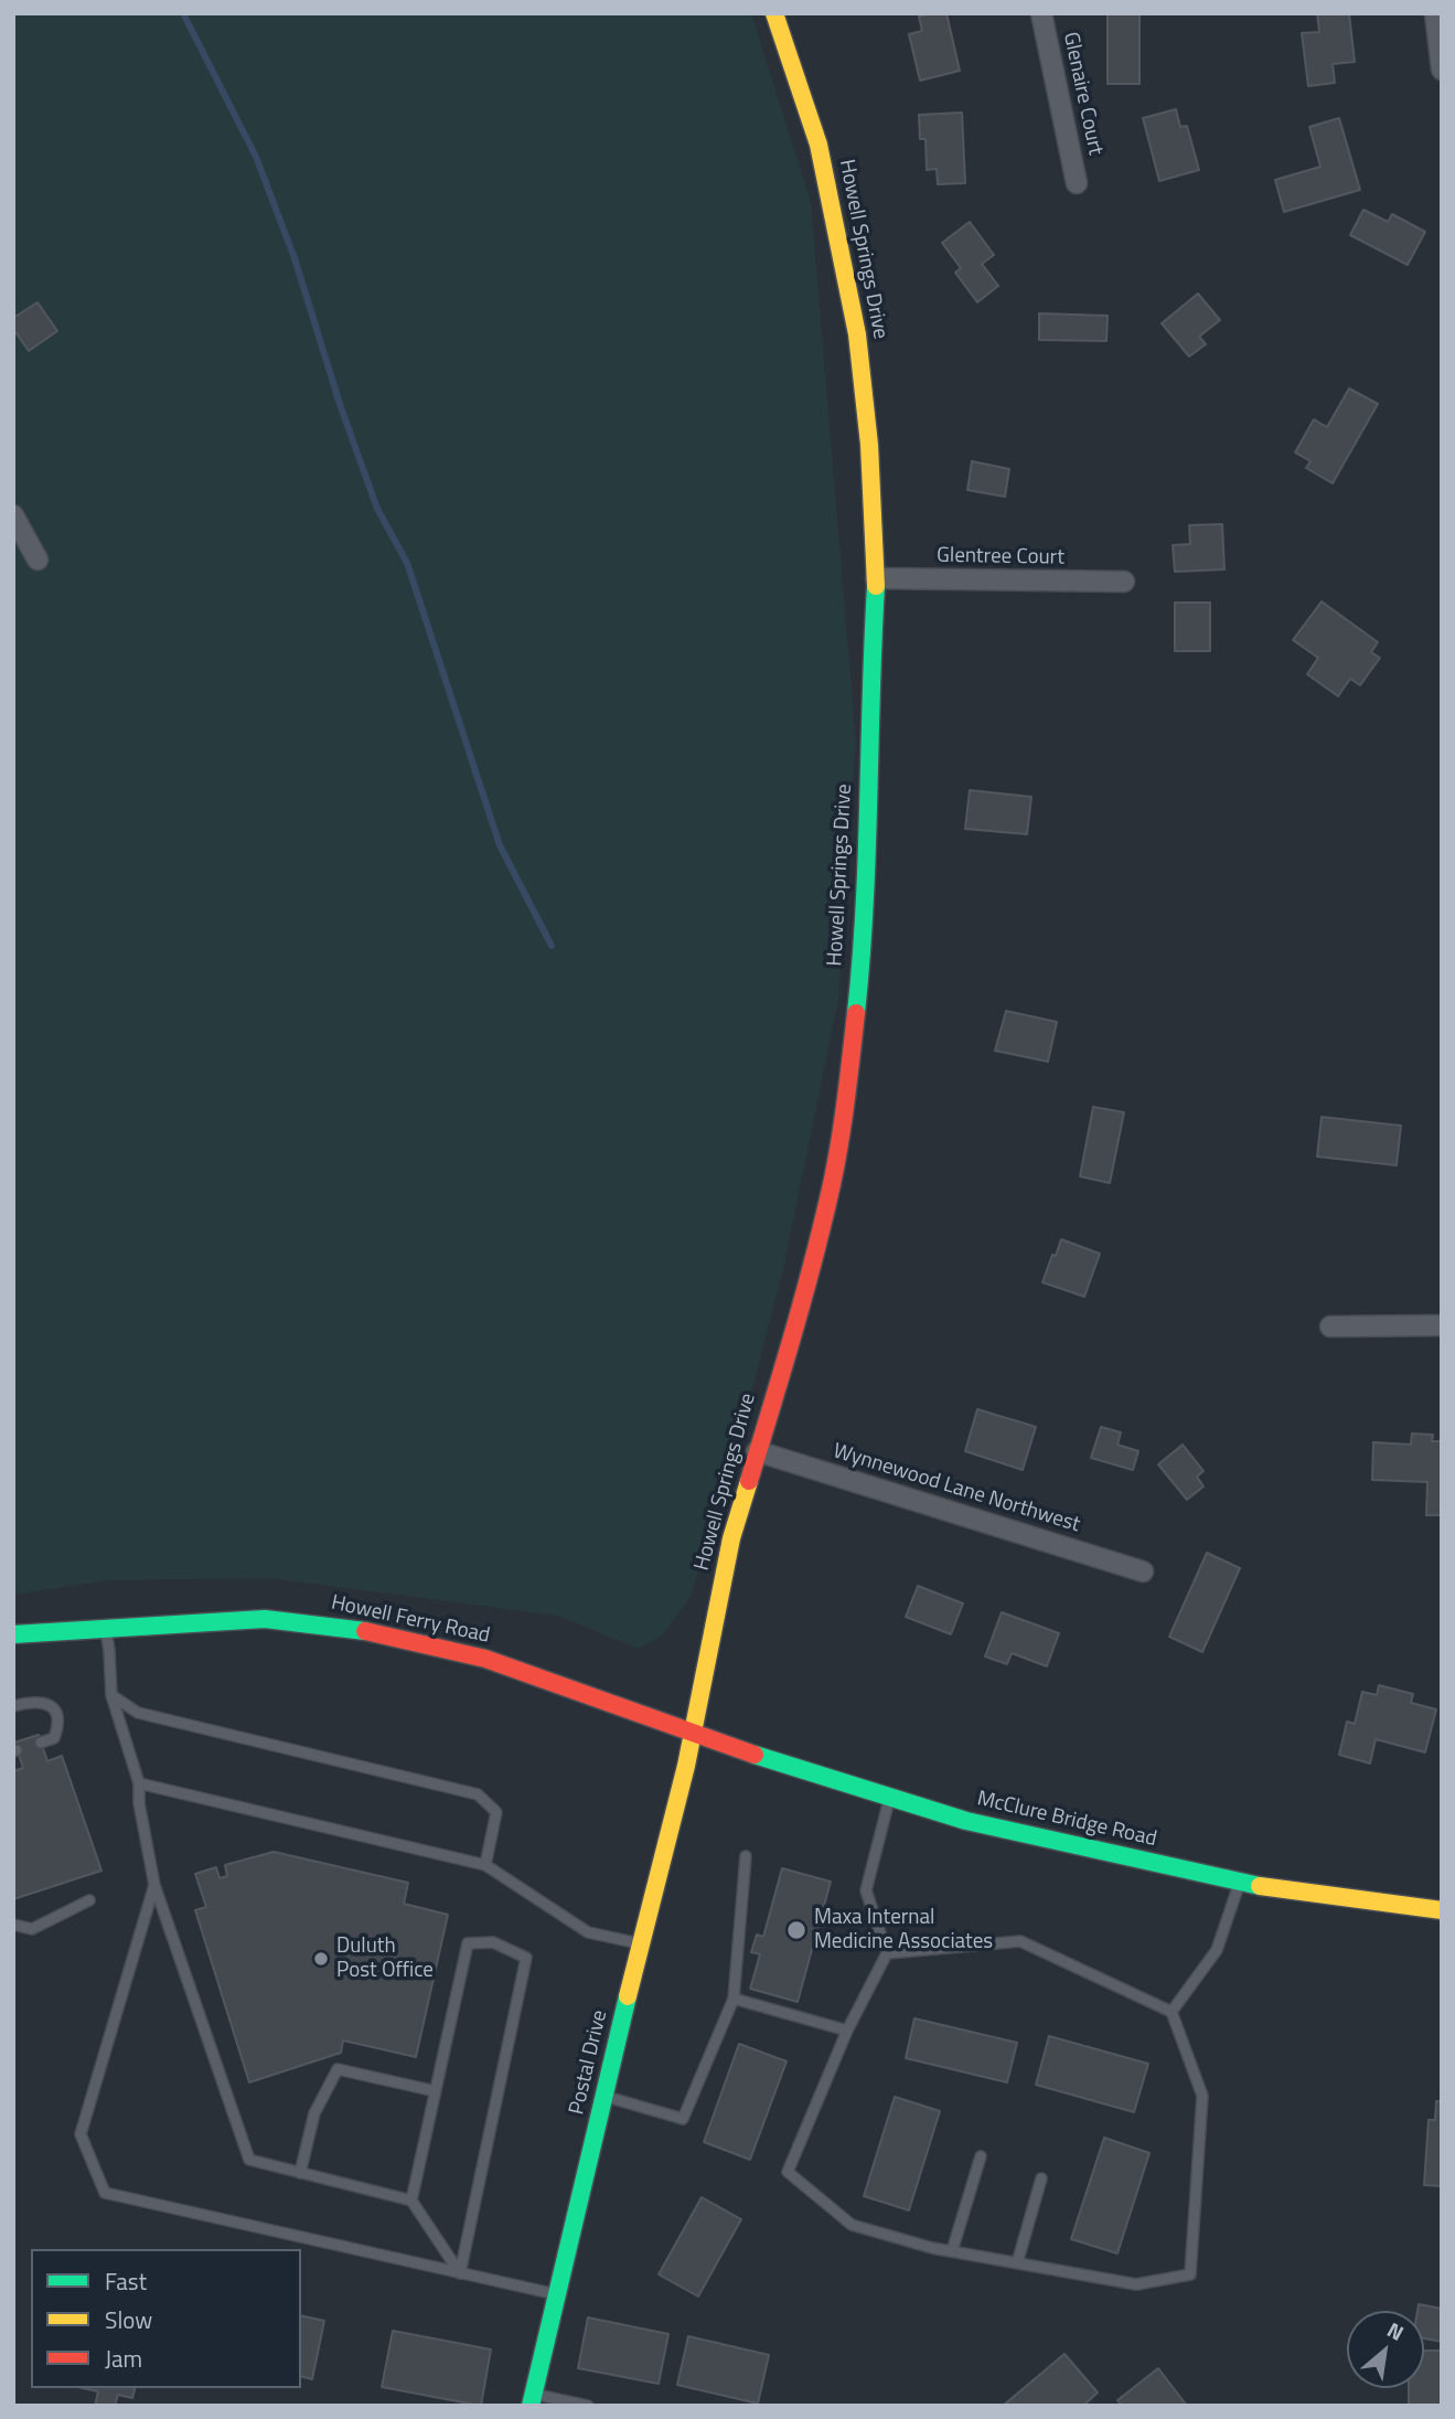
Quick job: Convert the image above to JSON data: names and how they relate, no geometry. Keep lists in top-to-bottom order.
{
  "streets": {
    "street": [
      "Glenaire Court",
      "Howell Springs Drive",
      "Glentree Court",
      "Wynnewood Lane Northwest",
      "Howell Ferry Road",
      "McClure Bridge Road",
      "Postal Drive"
    ]
  },
  "crossings": [
    ["Howell Springs Drive", "Glentree Court"],
    ["Howell Springs Drive", "Wynnewood Lane Northwest"],
    ["Howell Springs Drive", "Howell Ferry Road"],
    ["Howell Springs Drive", "McClure Bridge Road"],
    ["Howell Springs Drive", "Postal Drive"],
    ["Howell Ferry Road", "McClure Bridge Road"],
    ["Howell Ferry Road", "Postal Drive"],
    ["McClure Bridge Road", "Postal Drive"]
  ],
  "places": ["Maxa Internal Medicine Associates", "Duluth Post Office"],
  "legend": ["Fast", "Slow", "Jam"],
  "north": "top right"
}
